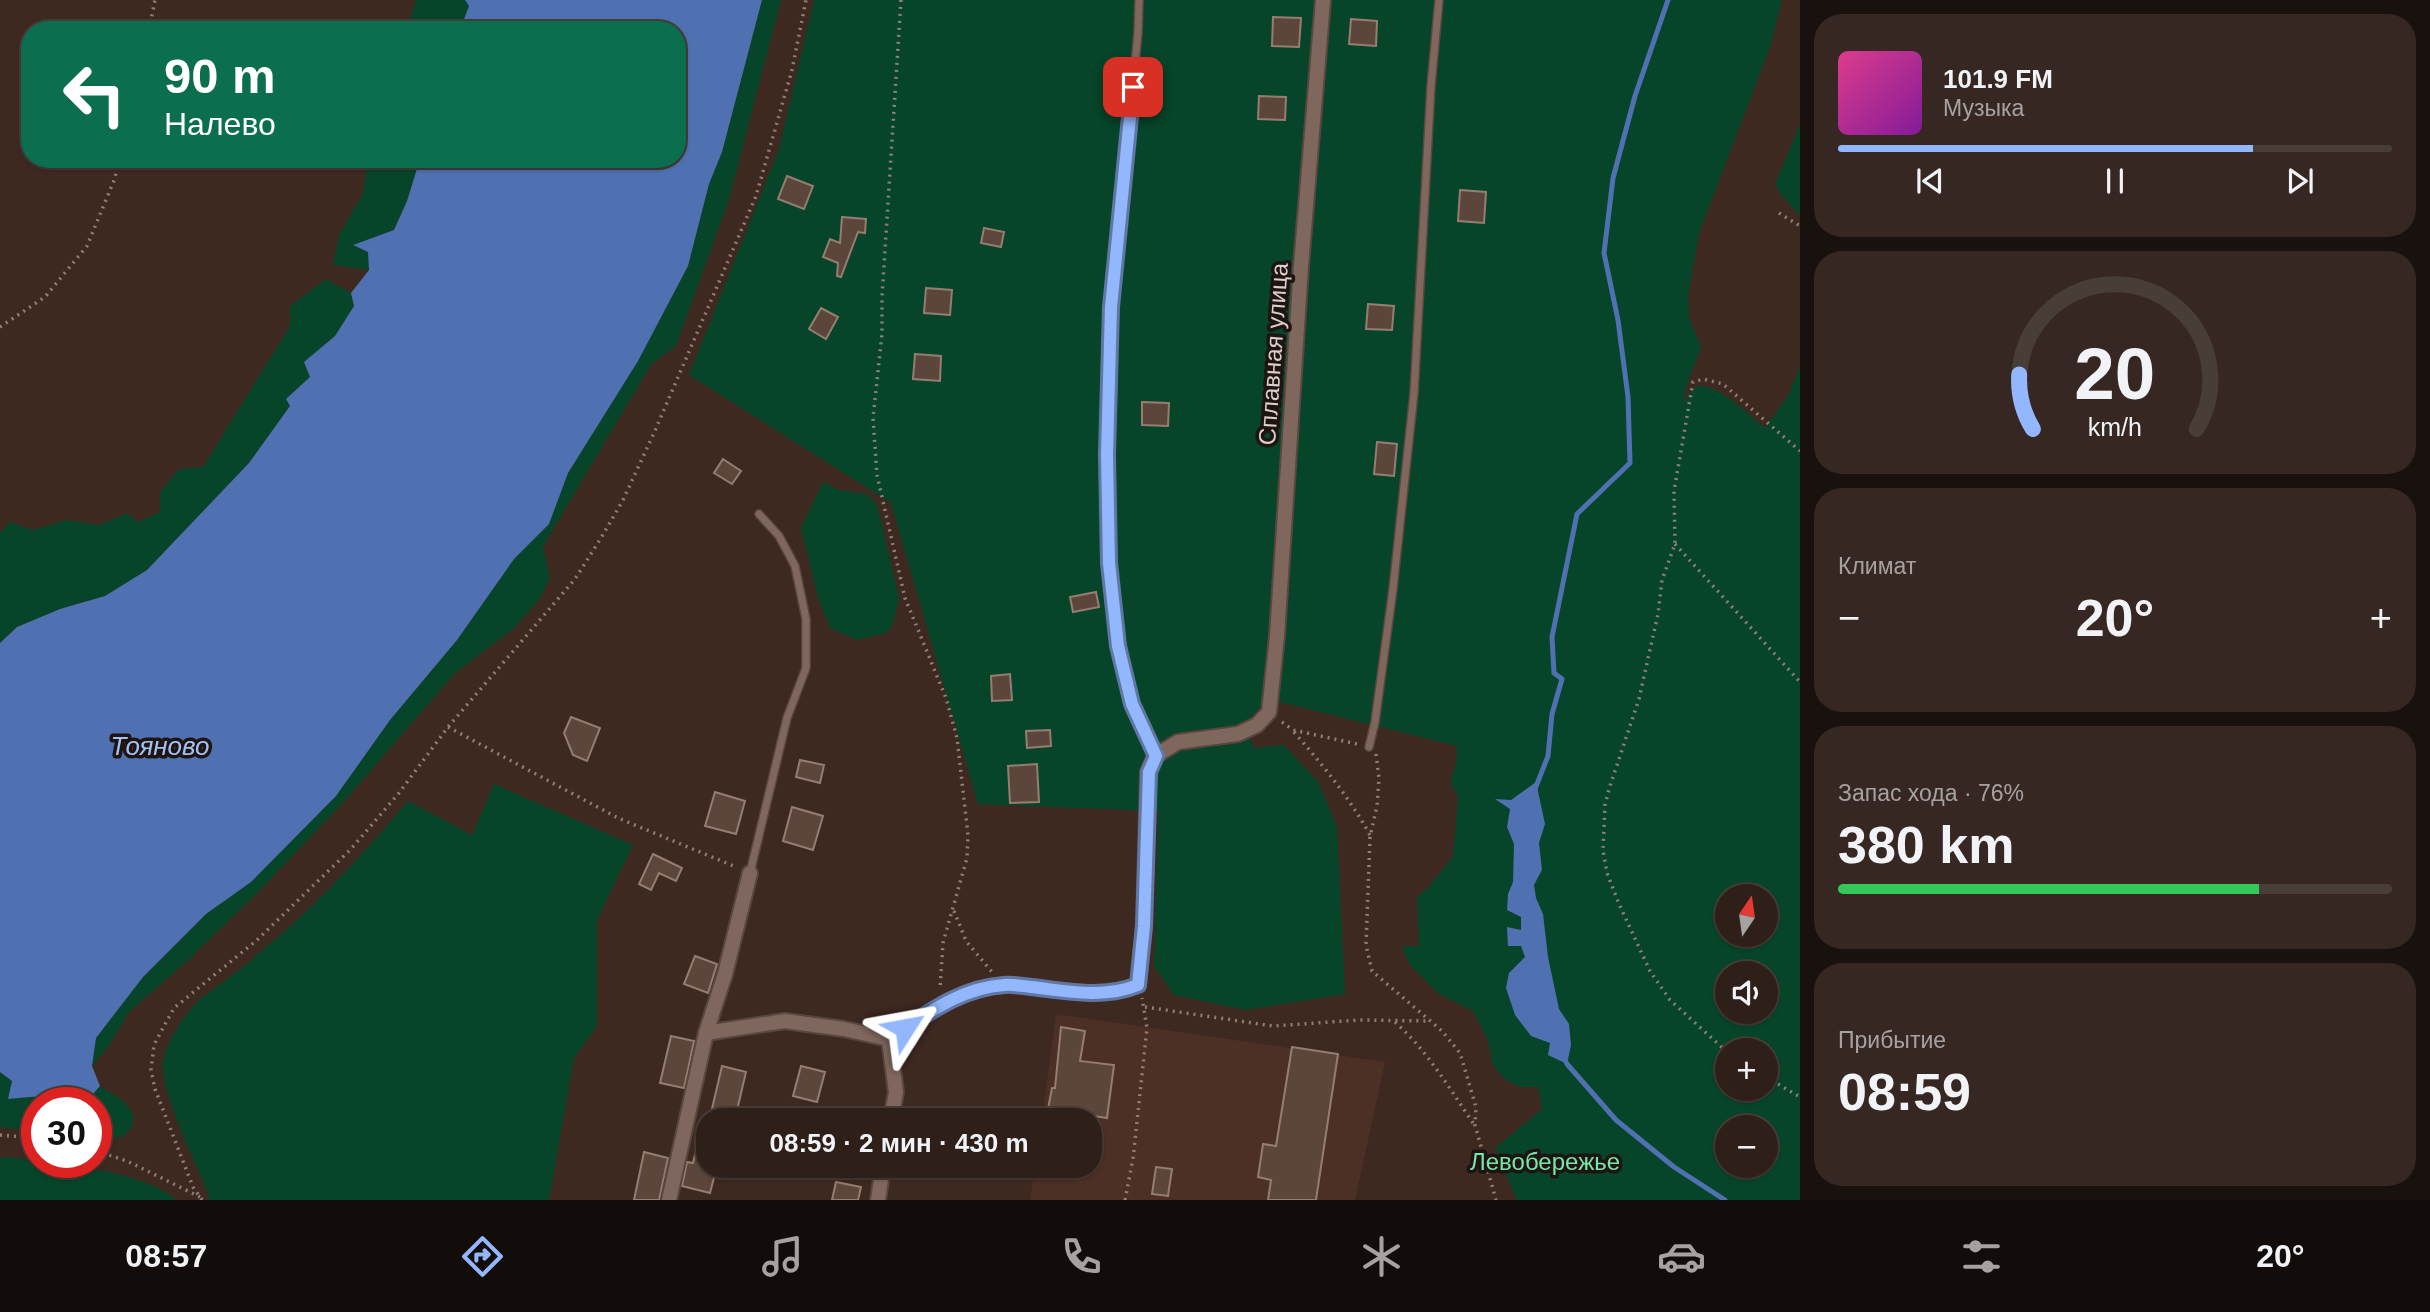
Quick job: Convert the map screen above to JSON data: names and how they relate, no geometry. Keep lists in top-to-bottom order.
{
  "streets": {
    "street": ["Сплавная улица"]
  },
  "water": ["Тояново"],
  "parks": ["Левобережье"],
  "north": "top",
  "page": {
    "turn": ["90 m", "Налево"],
    "song": ["101.9 FM", "Музыка"],
    "tile": [
      "Климат",
      ["Запас хода · 76%", "380 km"],
      ["Прибытие", "08:59"]
    ],
    "heat": ["−", "20°", "+"],
    "map_buttons": ["+", "−"],
    "limit": "30",
    "trip": "08:59 · 2 мин · 430 m",
    "tabs": ["08:57", "20°"],
    "gauge": ["20", "km/h"]
  }
}
